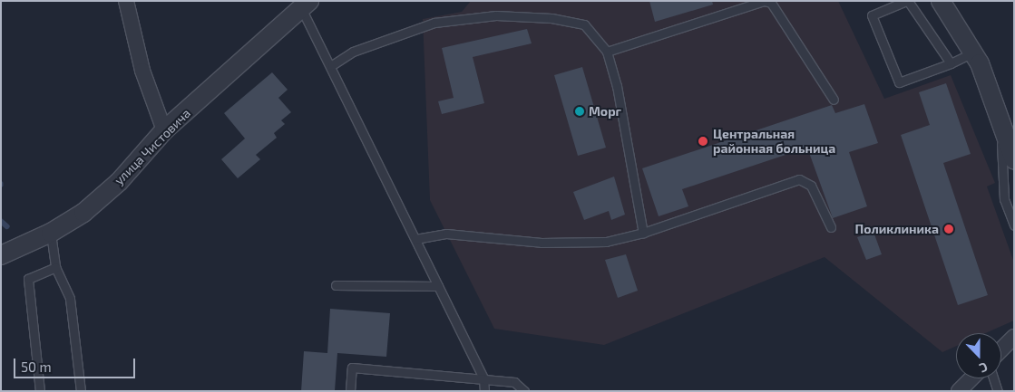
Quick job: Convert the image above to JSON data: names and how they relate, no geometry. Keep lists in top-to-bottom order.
{
  "streets": {
    "street": ["улица Чистовича"]
  },
  "places": ["Морг", "Центральная районная больница", "Поликлиника"],
  "scale_bar": "50 m",
  "north": "bottom"
}
